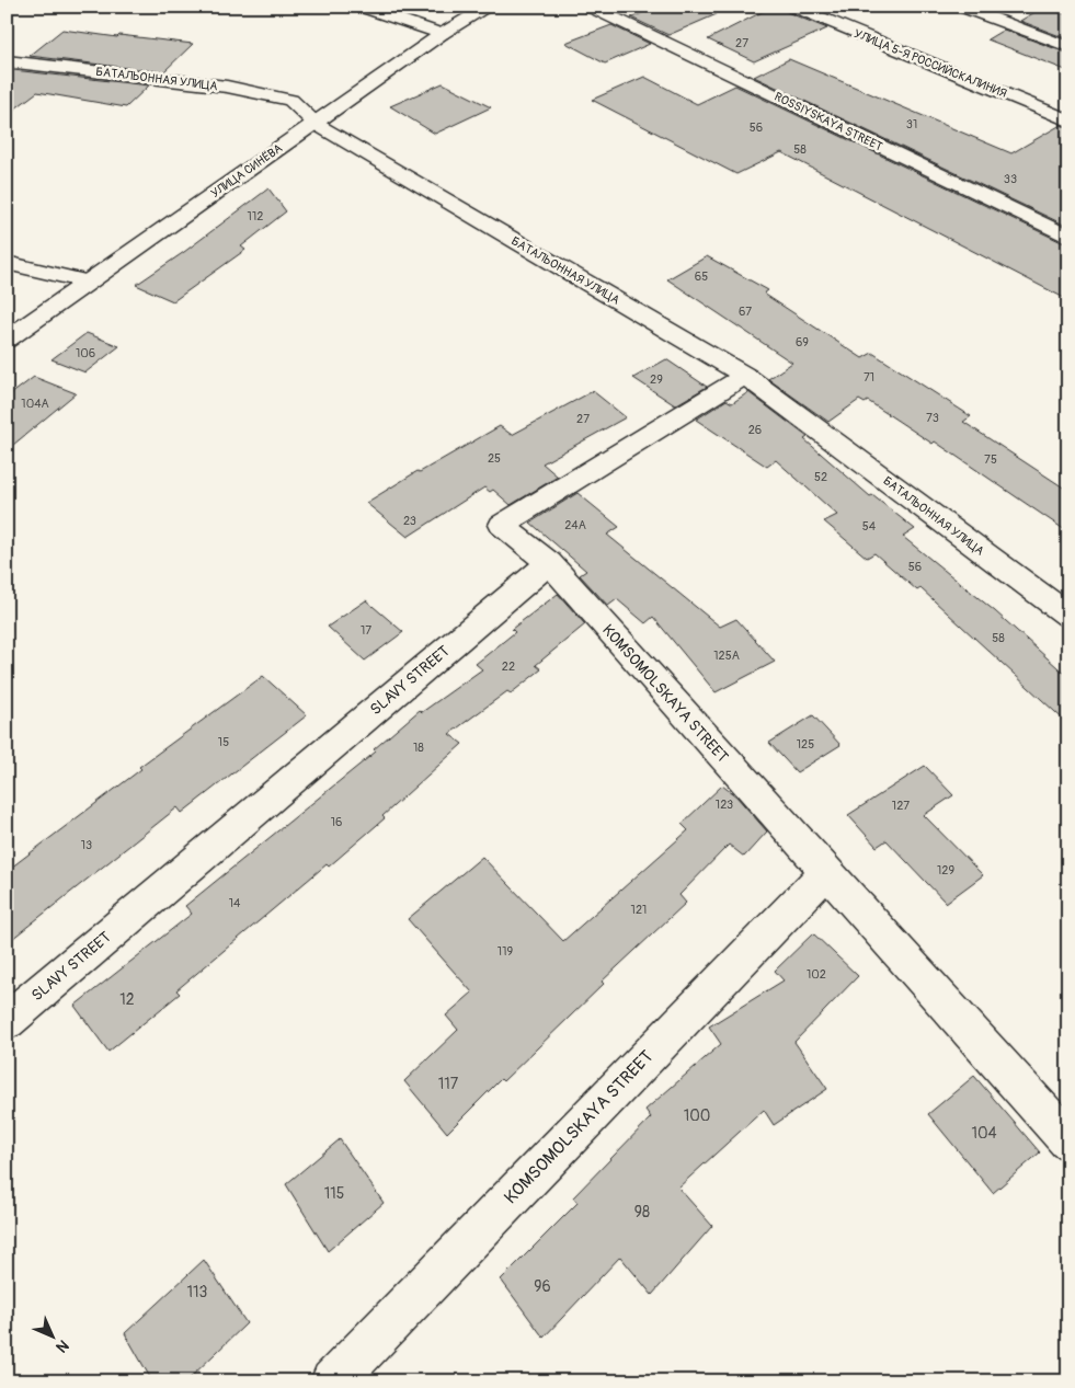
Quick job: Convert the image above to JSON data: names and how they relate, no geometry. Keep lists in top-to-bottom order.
{
  "streets": {
    "street": [
      "УЛИЦА 5-Я РОССИЙСКАЛИНИЯ",
      "БАТАЛЬОННАЯ УЛИЦА",
      "ROSSIYSKAYA STREET",
      "УЛИЦА СИНЁВА",
      "SLAVY STREET",
      "KOMSOMOLSKAYA STREET"
    ]
  },
  "crossings": [
    ["БАТАЛЬОННАЯ УЛИЦА", "УЛИЦА СИНЁВА"],
    ["SLAVY STREET", "KOMSOMOLSKAYA STREET"]
  ],
  "house_numbers": [
    "27",
    "31",
    "56",
    "58",
    "33",
    "112",
    "65",
    "67",
    "69",
    "106",
    "71",
    "29",
    "104А",
    "73",
    "27",
    "26",
    "25",
    "75",
    "52",
    "23",
    "24А",
    "54",
    "56",
    "17",
    "58",
    "125А",
    "22",
    "15",
    "125",
    "18",
    "123",
    "127",
    "16",
    "13",
    "129",
    "14",
    "121",
    "119",
    "102",
    "12",
    "117",
    "100",
    "104",
    "115",
    "98",
    "96",
    "113"
  ],
  "north": "bottom right"
}
